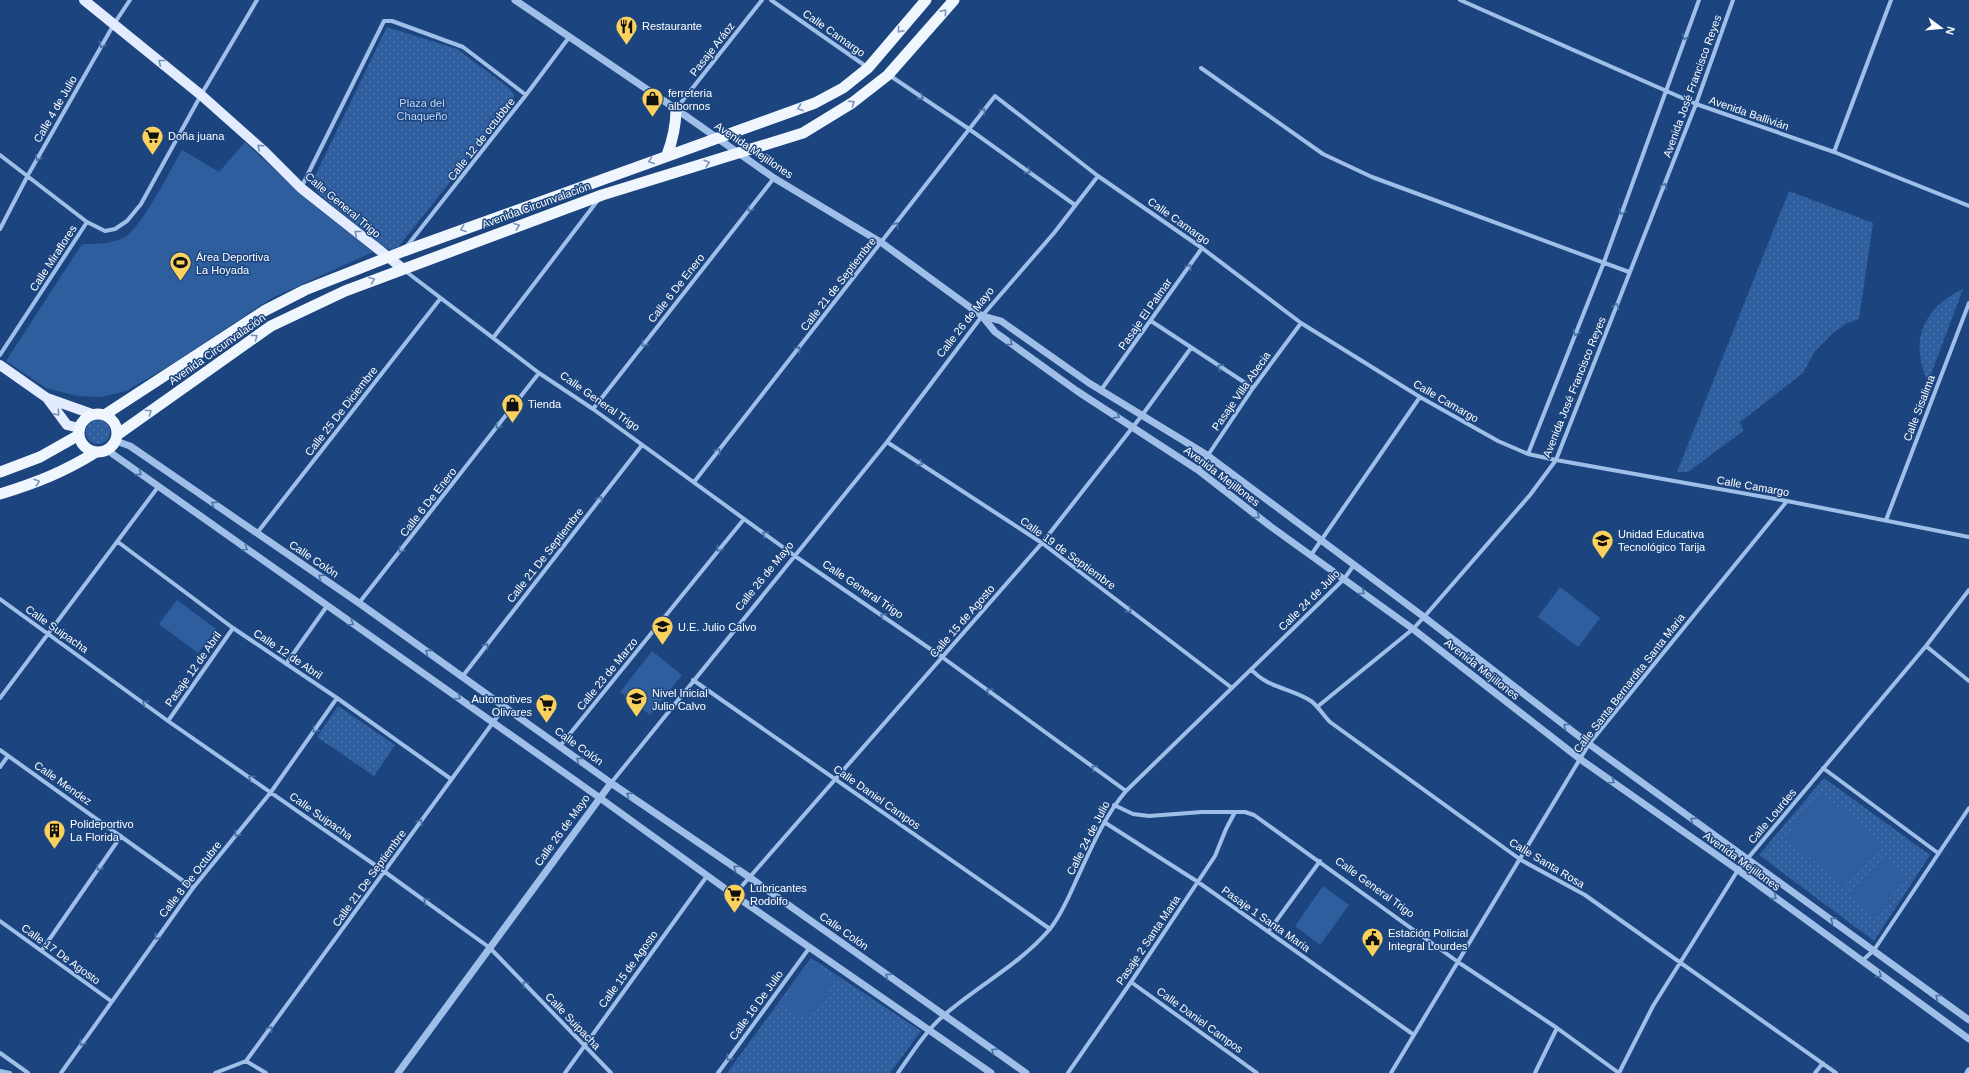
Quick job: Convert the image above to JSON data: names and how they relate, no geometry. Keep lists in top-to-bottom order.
{
  "streets": {
    "highway": ["Avenida Circunvalación"],
    "main road": ["Calle General Trigo"],
    "street": [
      "Calle Camargo",
      "Pasaje Aráoz",
      "Avenida José Francisco Reyes",
      "Calle 4 de Julio",
      "Avenida Ballivián",
      "Calle 12 de octubbre",
      "Avenida Mejillones",
      "Calle Miraflores",
      "Calle 21 de Septiembre",
      "Calle 6 De Enero",
      "Pasaje El Palmar",
      "Calle 26 de Mayo",
      "Pasaje Villa Abecia",
      "Calle Sisalima",
      "Calle 25 De Diciembre",
      "Calle 19 de Septiembre",
      "Calle 21 De Septiembre",
      "Calle Colón",
      "Calle 24 de Julio",
      "Calle 15 de Agosto",
      "Calle Suipacha",
      "Calle 12 de Abril",
      "Pasaje 12 de Abril",
      "Calle 23 de Marzo",
      "Calle Santa Bernardita Santa Maria",
      "Calle Mendez",
      "Calle Daniel Campos",
      "Calle Lourdes",
      "Calle Santa Rosa",
      "Calle 8 De Octubre",
      "Pasaje 1 Santa Maria",
      "Pasaje 2 Santa Maria",
      "Calle 17 De Agosto",
      "Calle 16 De Julio"
    ]
  },
  "crossings": [
    ["Calle Camargo", "Avenida José Francisco Reyes"],
    ["Calle Camargo", "Avenida Circunvalación"],
    ["Calle Camargo", "Calle 21 de Septiembre"],
    ["Calle Camargo", "Pasaje El Palmar"],
    ["Calle Camargo", "Calle 26 de Mayo"],
    ["Calle Camargo", "Pasaje Villa Abecia"],
    ["Calle Camargo", "Calle Sisalima"],
    ["Calle Camargo", "Calle Santa Bernardita Santa Maria"],
    ["Pasaje Aráoz", "Avenida Mejillones"],
    ["Avenida José Francisco Reyes", "Avenida Ballivián"],
    ["Avenida José Francisco Reyes", "Avenida Mejillones"],
    ["Avenida José Francisco Reyes", "Calle Santa Rosa"],
    ["Calle 4 de Julio", "Calle General Trigo"],
    ["Calle 12 de octubbre", "Avenida Mejillones"],
    ["Calle 12 de octubbre", "Avenida Circunvalación"],
    ["Avenida Mejillones", "Avenida Circunvalación"],
    ["Avenida Mejillones", "Calle 21 de Septiembre"],
    ["Avenida Mejillones", "Calle 6 De Enero"],
    ["Avenida Mejillones", "Pasaje El Palmar"],
    ["Avenida Mejillones", "Calle 26 de Mayo"],
    ["Avenida Mejillones", "Pasaje Villa Abecia"],
    ["Avenida Mejillones", "Calle 24 de Julio"],
    ["Avenida Mejillones", "Calle 15 de Agosto"],
    ["Avenida Mejillones", "Calle Santa Bernardita Santa Maria"],
    ["Avenida Mejillones", "Calle Lourdes"],
    ["Calle General Trigo", "Avenida Circunvalación"],
    ["Calle General Trigo", "Calle Miraflores"],
    ["Calle General Trigo", "Calle 21 de Septiembre"],
    ["Calle General Trigo", "Calle 6 De Enero"],
    ["Calle General Trigo", "Calle 26 de Mayo"],
    ["Calle General Trigo", "Calle 25 De Diciembre"],
    ["Calle General Trigo", "Calle 21 De Septiembre"],
    ["Calle General Trigo", "Calle 24 de Julio"],
    ["Calle General Trigo", "Calle 15 de Agosto"],
    ["Calle General Trigo", "Calle 23 de Marzo"],
    ["Calle General Trigo", "Calle Santa Bernardita Santa Maria"],
    ["Calle General Trigo", "Calle Lourdes"],
    ["Calle General Trigo", "Pasaje 2 Santa Maria"],
    ["Avenida Circunvalación", "Calle Colón"],
    ["Calle 6 De Enero", "Calle Colón"],
    ["Calle 26 de Mayo", "Calle 19 de Septiembre"],
    ["Calle 26 de Mayo", "Calle Colón"],
    ["Calle 26 de Mayo", "Calle Suipacha"],
    ["Calle 26 de Mayo", "Calle Daniel Campos"],
    ["Calle 25 De Diciembre", "Calle Colón"],
    ["Calle 19 de Septiembre", "Calle 24 de Julio"],
    ["Calle 19 de Septiembre", "Calle 15 de Agosto"],
    ["Calle 21 De Septiembre", "Calle Colón"],
    ["Calle 21 De Septiembre", "Calle Suipacha"],
    ["Calle 21 De Septiembre", "Calle 12 de Abril"],
    ["Calle Colón", "Calle 24 de Julio"],
    ["Calle Colón", "Calle 15 de Agosto"],
    ["Calle Colón", "Calle 23 de Marzo"],
    ["Calle 24 de Julio", "Calle Daniel Campos"],
    ["Calle 24 de Julio", "Calle Santa Rosa"],
    ["Calle 24 de Julio", "Pasaje 1 Santa Maria"],
    ["Calle 15 de Agosto", "Calle Suipacha"],
    ["Calle 15 de Agosto", "Calle Daniel Campos"],
    ["Calle Suipacha", "Pasaje 12 de Abril"],
    ["Calle Suipacha", "Calle 8 De Octubre"],
    ["Calle 12 de Abril", "Pasaje 12 de Abril"],
    ["Calle 12 de Abril", "Calle 8 De Octubre"],
    ["Calle Santa Bernardita Santa Maria", "Calle Santa Rosa"],
    ["Calle Santa Bernardita Santa Maria", "Pasaje 1 Santa Maria"],
    ["Calle Mendez", "Calle 8 De Octubre"],
    ["Calle Daniel Campos", "Pasaje 2 Santa Maria"],
    ["Calle Lourdes", "Calle Santa Rosa"],
    ["Calle 8 De Octubre", "Calle 17 De Agosto"],
    ["Pasaje 1 Santa Maria", "Pasaje 2 Santa Maria"]
  ],
  "one_way": [
    "Calle 4 de Julio",
    "Calle General Trigo",
    "Calle 21 de Septiembre",
    "Calle 6 De Enero",
    "Pasaje El Palmar",
    "Calle 19 de Septiembre",
    "Calle 21 De Septiembre",
    "Calle Suipacha",
    "Calle 23 de Marzo",
    "Calle 8 De Octubre",
    "Calle 16 De Julio"
  ],
  "parks": ["Plaza del Chaqueño"],
  "places": {
    "restaurant": ["Restaurante"],
    "shop": ["ferreteria albornos", "Tienda"],
    "supermarket": ["Doña juana", "Automotives Olivares", "Lubricantes Rodolfo"],
    "sports": ["Área Deportiva La Hoyada"],
    "school or university": ["Unidad Educativa Tecnológico Tarija", "U.E. Julio Calvo", "Nivel Inicial Julio Calvo"],
    "building": ["Polideportivo La Florida"],
    "public building": ["Estación Policial Integral Lourdes"]
  },
  "north": "right"
}
